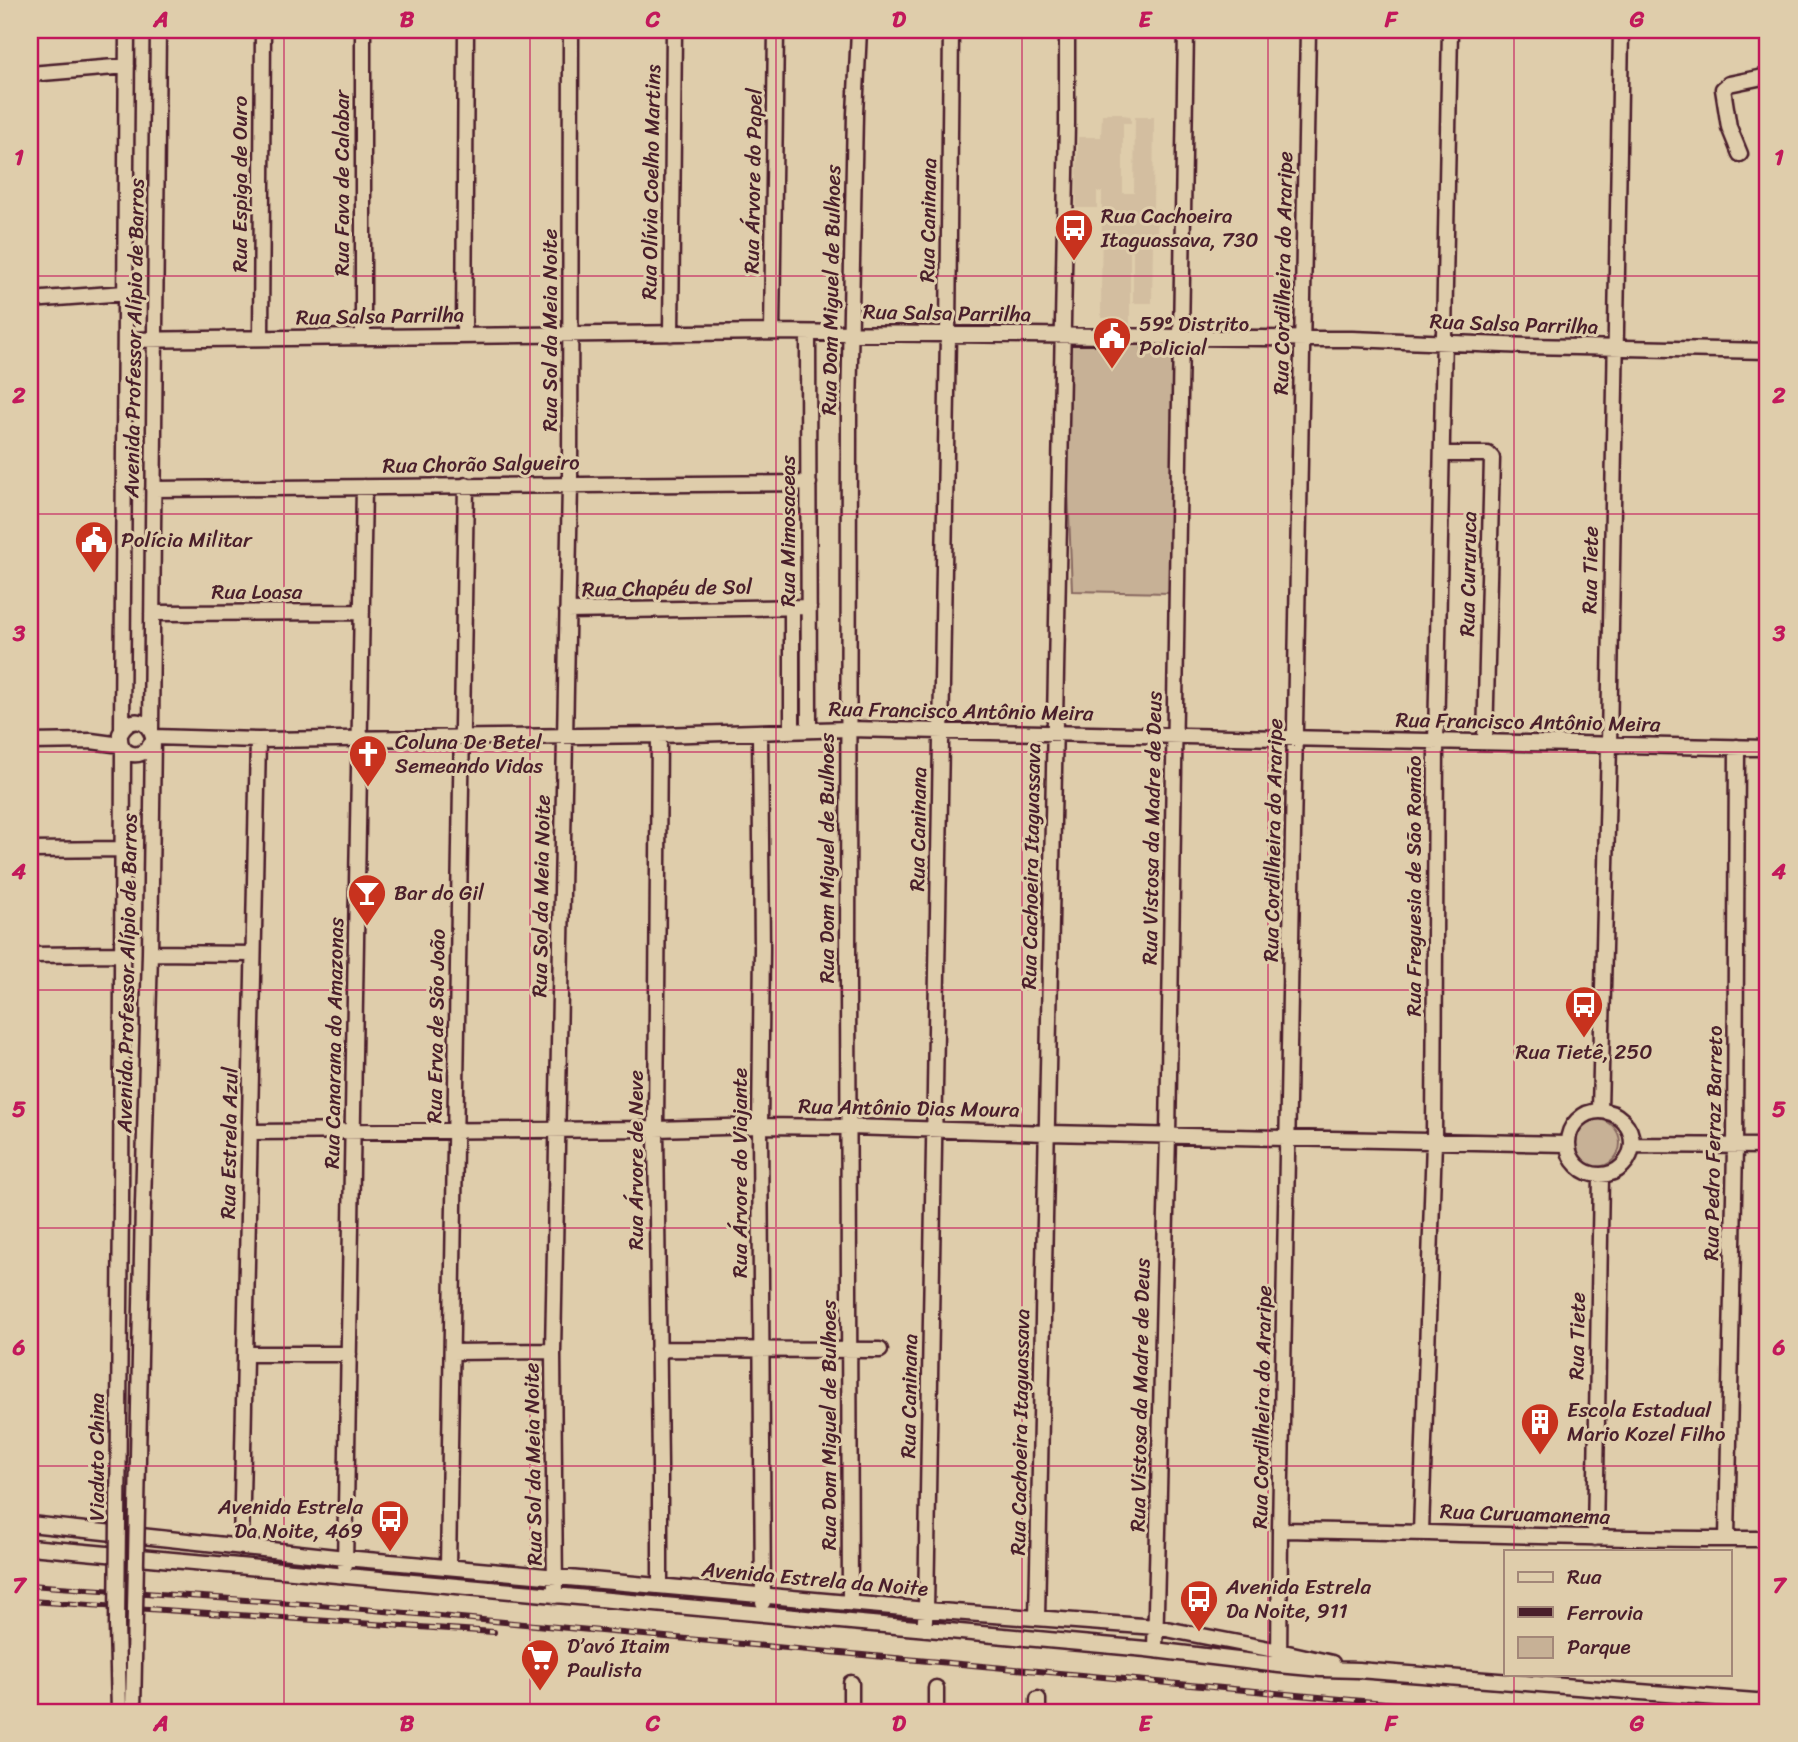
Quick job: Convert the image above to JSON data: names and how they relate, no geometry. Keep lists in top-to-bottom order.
{
  "streets": {
    "street": [
      "Rua Árvore do Papel",
      "Rua Olívia Coelho Martins",
      "Rua Fava de Calabar",
      "Rua Espiga de Ouro",
      "Rua Caninana",
      "Rua Cordilheira do Araripe",
      "Rua Dom Miguel de Bulhoes",
      "Rua Salsa Parrilha",
      "Rua Sol da Meia Noite",
      "Avenida Professor Alípio de Barros",
      "Rua Chorão Salgueiro",
      "Rua Mimosaceas",
      "Rua Tiete",
      "Rua Cururuca",
      "Rua Chapéu de Sol",
      "Rua Loasa",
      "Rua Francisco Antônio Meira",
      "Rua Vistosa da Madre de Deus",
      "Rua Cachoeira Itaguassava",
      "Rua Freguesia de São Romão",
      "Rua Erva de São João",
      "Rua Canarana do Amazonas",
      "Rua Antônio Dias Moura",
      "Rua Estrela Azul",
      "Rua Pedro Ferraz Barreto",
      "Rua Árvore de Neve",
      "Rua Árvore do Viajante",
      "Viaduto China",
      "Rua Curuamanema",
      "Avenida Estrela da Noite"
    ]
  },
  "crossings": [
    ["Rua Árvore do Papel", "Rua Salsa Parrilha"],
    ["Rua Olívia Coelho Martins", "Rua Salsa Parrilha"],
    ["Rua Fava de Calabar", "Rua Salsa Parrilha"],
    ["Rua Espiga de Ouro", "Rua Salsa Parrilha"],
    ["Rua Caninana", "Rua Salsa Parrilha"],
    ["Rua Caninana", "Rua Francisco Antônio Meira"],
    ["Rua Caninana", "Rua Antônio Dias Moura"],
    ["Rua Caninana", "Avenida Estrela da Noite"],
    ["Rua Cordilheira do Araripe", "Rua Salsa Parrilha"],
    ["Rua Cordilheira do Araripe", "Rua Francisco Antônio Meira"],
    ["Rua Cordilheira do Araripe", "Rua Antônio Dias Moura"],
    ["Rua Cordilheira do Araripe", "Rua Curuamanema"],
    ["Rua Cordilheira do Araripe", "Avenida Estrela da Noite"],
    ["Rua Dom Miguel de Bulhoes", "Rua Salsa Parrilha"],
    ["Rua Dom Miguel de Bulhoes", "Rua Francisco Antônio Meira"],
    ["Rua Dom Miguel de Bulhoes", "Rua Antônio Dias Moura"],
    ["Rua Dom Miguel de Bulhoes", "Avenida Estrela da Noite"],
    ["Rua Salsa Parrilha", "Rua Sol da Meia Noite"],
    ["Rua Salsa Parrilha", "Avenida Professor Alípio de Barros"],
    ["Rua Salsa Parrilha", "Rua Mimosaceas"],
    ["Rua Salsa Parrilha", "Rua Tiete"],
    ["Rua Salsa Parrilha", "Rua Vistosa da Madre de Deus"],
    ["Rua Salsa Parrilha", "Rua Cachoeira Itaguassava"],
    ["Rua Salsa Parrilha", "Rua Freguesia de São Romão"],
    ["Rua Sol da Meia Noite", "Rua Chorão Salgueiro"],
    ["Rua Sol da Meia Noite", "Rua Chapéu de Sol"],
    ["Rua Sol da Meia Noite", "Rua Francisco Antônio Meira"],
    ["Rua Sol da Meia Noite", "Rua Antônio Dias Moura"],
    ["Rua Sol da Meia Noite", "Avenida Estrela da Noite"],
    ["Avenida Professor Alípio de Barros", "Rua Chorão Salgueiro"],
    ["Avenida Professor Alípio de Barros", "Rua Loasa"],
    ["Avenida Professor Alípio de Barros", "Rua Francisco Antônio Meira"],
    ["Avenida Professor Alípio de Barros", "Viaduto China"],
    ["Rua Chorão Salgueiro", "Rua Mimosaceas"],
    ["Rua Chorão Salgueiro", "Rua Erva de São João"],
    ["Rua Chorão Salgueiro", "Rua Canarana do Amazonas"],
    ["Rua Mimosaceas", "Rua Chapéu de Sol"],
    ["Rua Mimosaceas", "Rua Francisco Antônio Meira"],
    ["Rua Tiete", "Rua Francisco Antônio Meira"],
    ["Rua Tiete", "Rua Antônio Dias Moura"],
    ["Rua Tiete", "Rua Curuamanema"],
    ["Rua Cururuca", "Rua Francisco Antônio Meira"],
    ["Rua Cururuca", "Rua Freguesia de São Romão"],
    ["Rua Loasa", "Rua Canarana do Amazonas"],
    ["Rua Francisco Antônio Meira", "Rua Vistosa da Madre de Deus"],
    ["Rua Francisco Antônio Meira", "Rua Cachoeira Itaguassava"],
    ["Rua Francisco Antônio Meira", "Rua Freguesia de São Romão"],
    ["Rua Francisco Antônio Meira", "Rua Erva de São João"],
    ["Rua Francisco Antônio Meira", "Rua Canarana do Amazonas"],
    ["Rua Francisco Antônio Meira", "Rua Estrela Azul"],
    ["Rua Francisco Antônio Meira", "Rua Pedro Ferraz Barreto"],
    ["Rua Francisco Antônio Meira", "Rua Árvore de Neve"],
    ["Rua Francisco Antônio Meira", "Rua Árvore do Viajante"],
    ["Rua Vistosa da Madre de Deus", "Rua Antônio Dias Moura"],
    ["Rua Vistosa da Madre de Deus", "Avenida Estrela da Noite"],
    ["Rua Cachoeira Itaguassava", "Rua Antônio Dias Moura"],
    ["Rua Cachoeira Itaguassava", "Avenida Estrela da Noite"],
    ["Rua Freguesia de São Romão", "Rua Antônio Dias Moura"],
    ["Rua Freguesia de São Romão", "Rua Curuamanema"],
    ["Rua Erva de São João", "Rua Antônio Dias Moura"],
    ["Rua Erva de São João", "Avenida Estrela da Noite"],
    ["Rua Canarana do Amazonas", "Rua Antônio Dias Moura"],
    ["Rua Canarana do Amazonas", "Avenida Estrela da Noite"],
    ["Rua Antônio Dias Moura", "Rua Estrela Azul"],
    ["Rua Antônio Dias Moura", "Rua Árvore de Neve"],
    ["Rua Antônio Dias Moura", "Rua Árvore do Viajante"],
    ["Rua Estrela Azul", "Avenida Estrela da Noite"],
    ["Rua Pedro Ferraz Barreto", "Rua Curuamanema"],
    ["Rua Árvore de Neve", "Avenida Estrela da Noite"],
    ["Rua Árvore do Viajante", "Avenida Estrela da Noite"]
  ],
  "places": {
    "bus stop": [
      "Rua Cachoeira Itaguassava, 730",
      "Rua Tietê, 250",
      "Avenida Estrela Da Noite, 469",
      "Avenida Estrela Da Noite, 911"
    ],
    "public building": ["59º Distrito Policial", "Polícia Militar"],
    "church": ["Coluna De Betel Semeando Vidas"],
    "bar": ["Bar do Gil"],
    "building": ["Escola Estadual Mario Kozel Filho"],
    "supermarket": ["D’avó Itaim Paulista"]
  },
  "legend": ["Rua", "Ferrovia", "Parque"],
  "grid": {
    "columns": [
      "A",
      "B",
      "C",
      "D",
      "E",
      "F",
      "G"
    ],
    "rows": [
      "1",
      "2",
      "3",
      "4",
      "5",
      "6",
      "7"
    ]
  }
}
